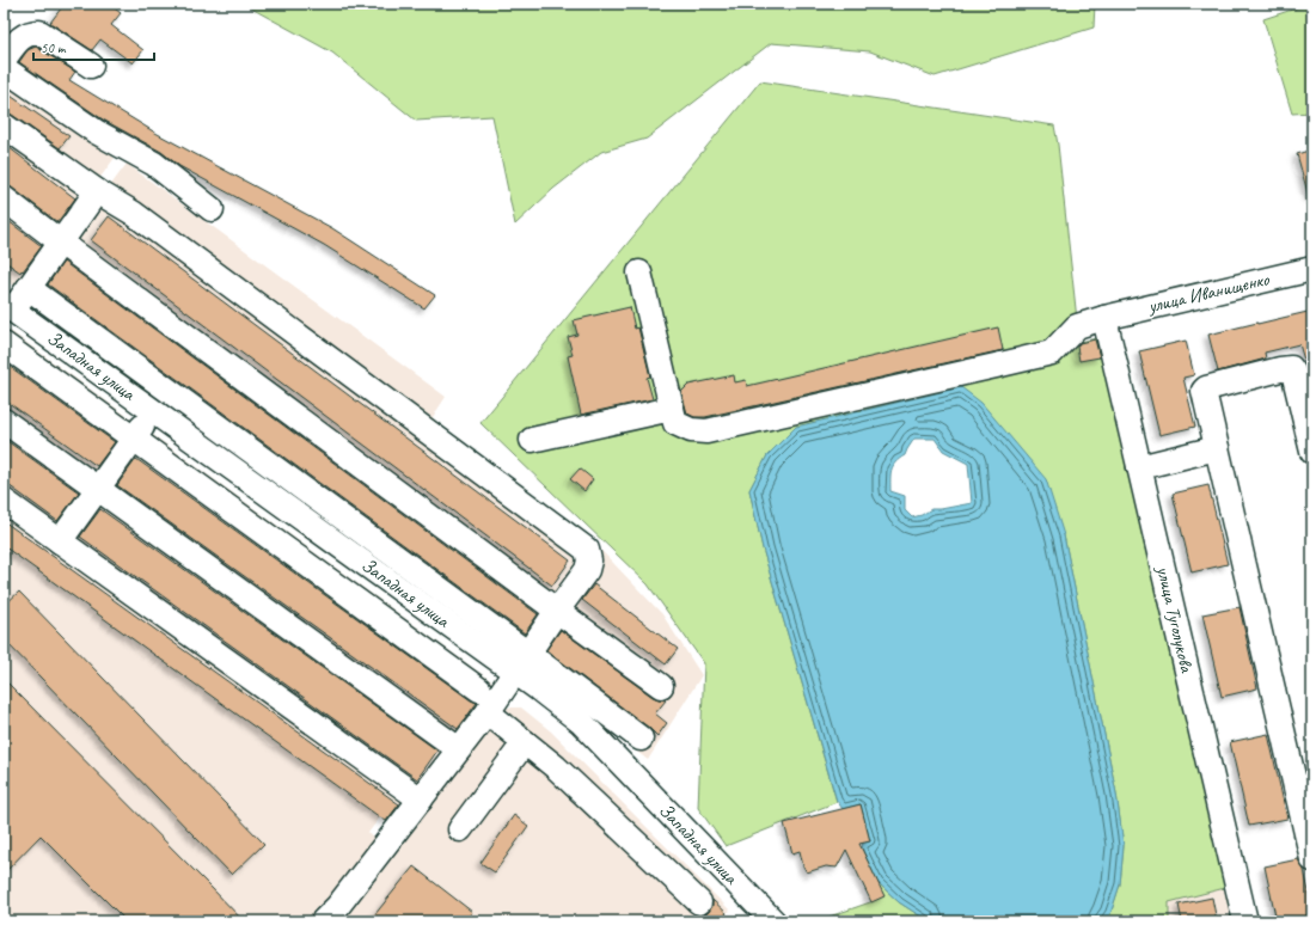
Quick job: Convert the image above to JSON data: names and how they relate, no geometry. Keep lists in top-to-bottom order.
{
  "streets": {
    "street": ["улица Иванищенко", "Западная улица", "улица Туголукова"]
  },
  "crossings": [
    ["улица Иванищенко", "улица Туголукова"]
  ],
  "scale_bar": "50 m"
}
